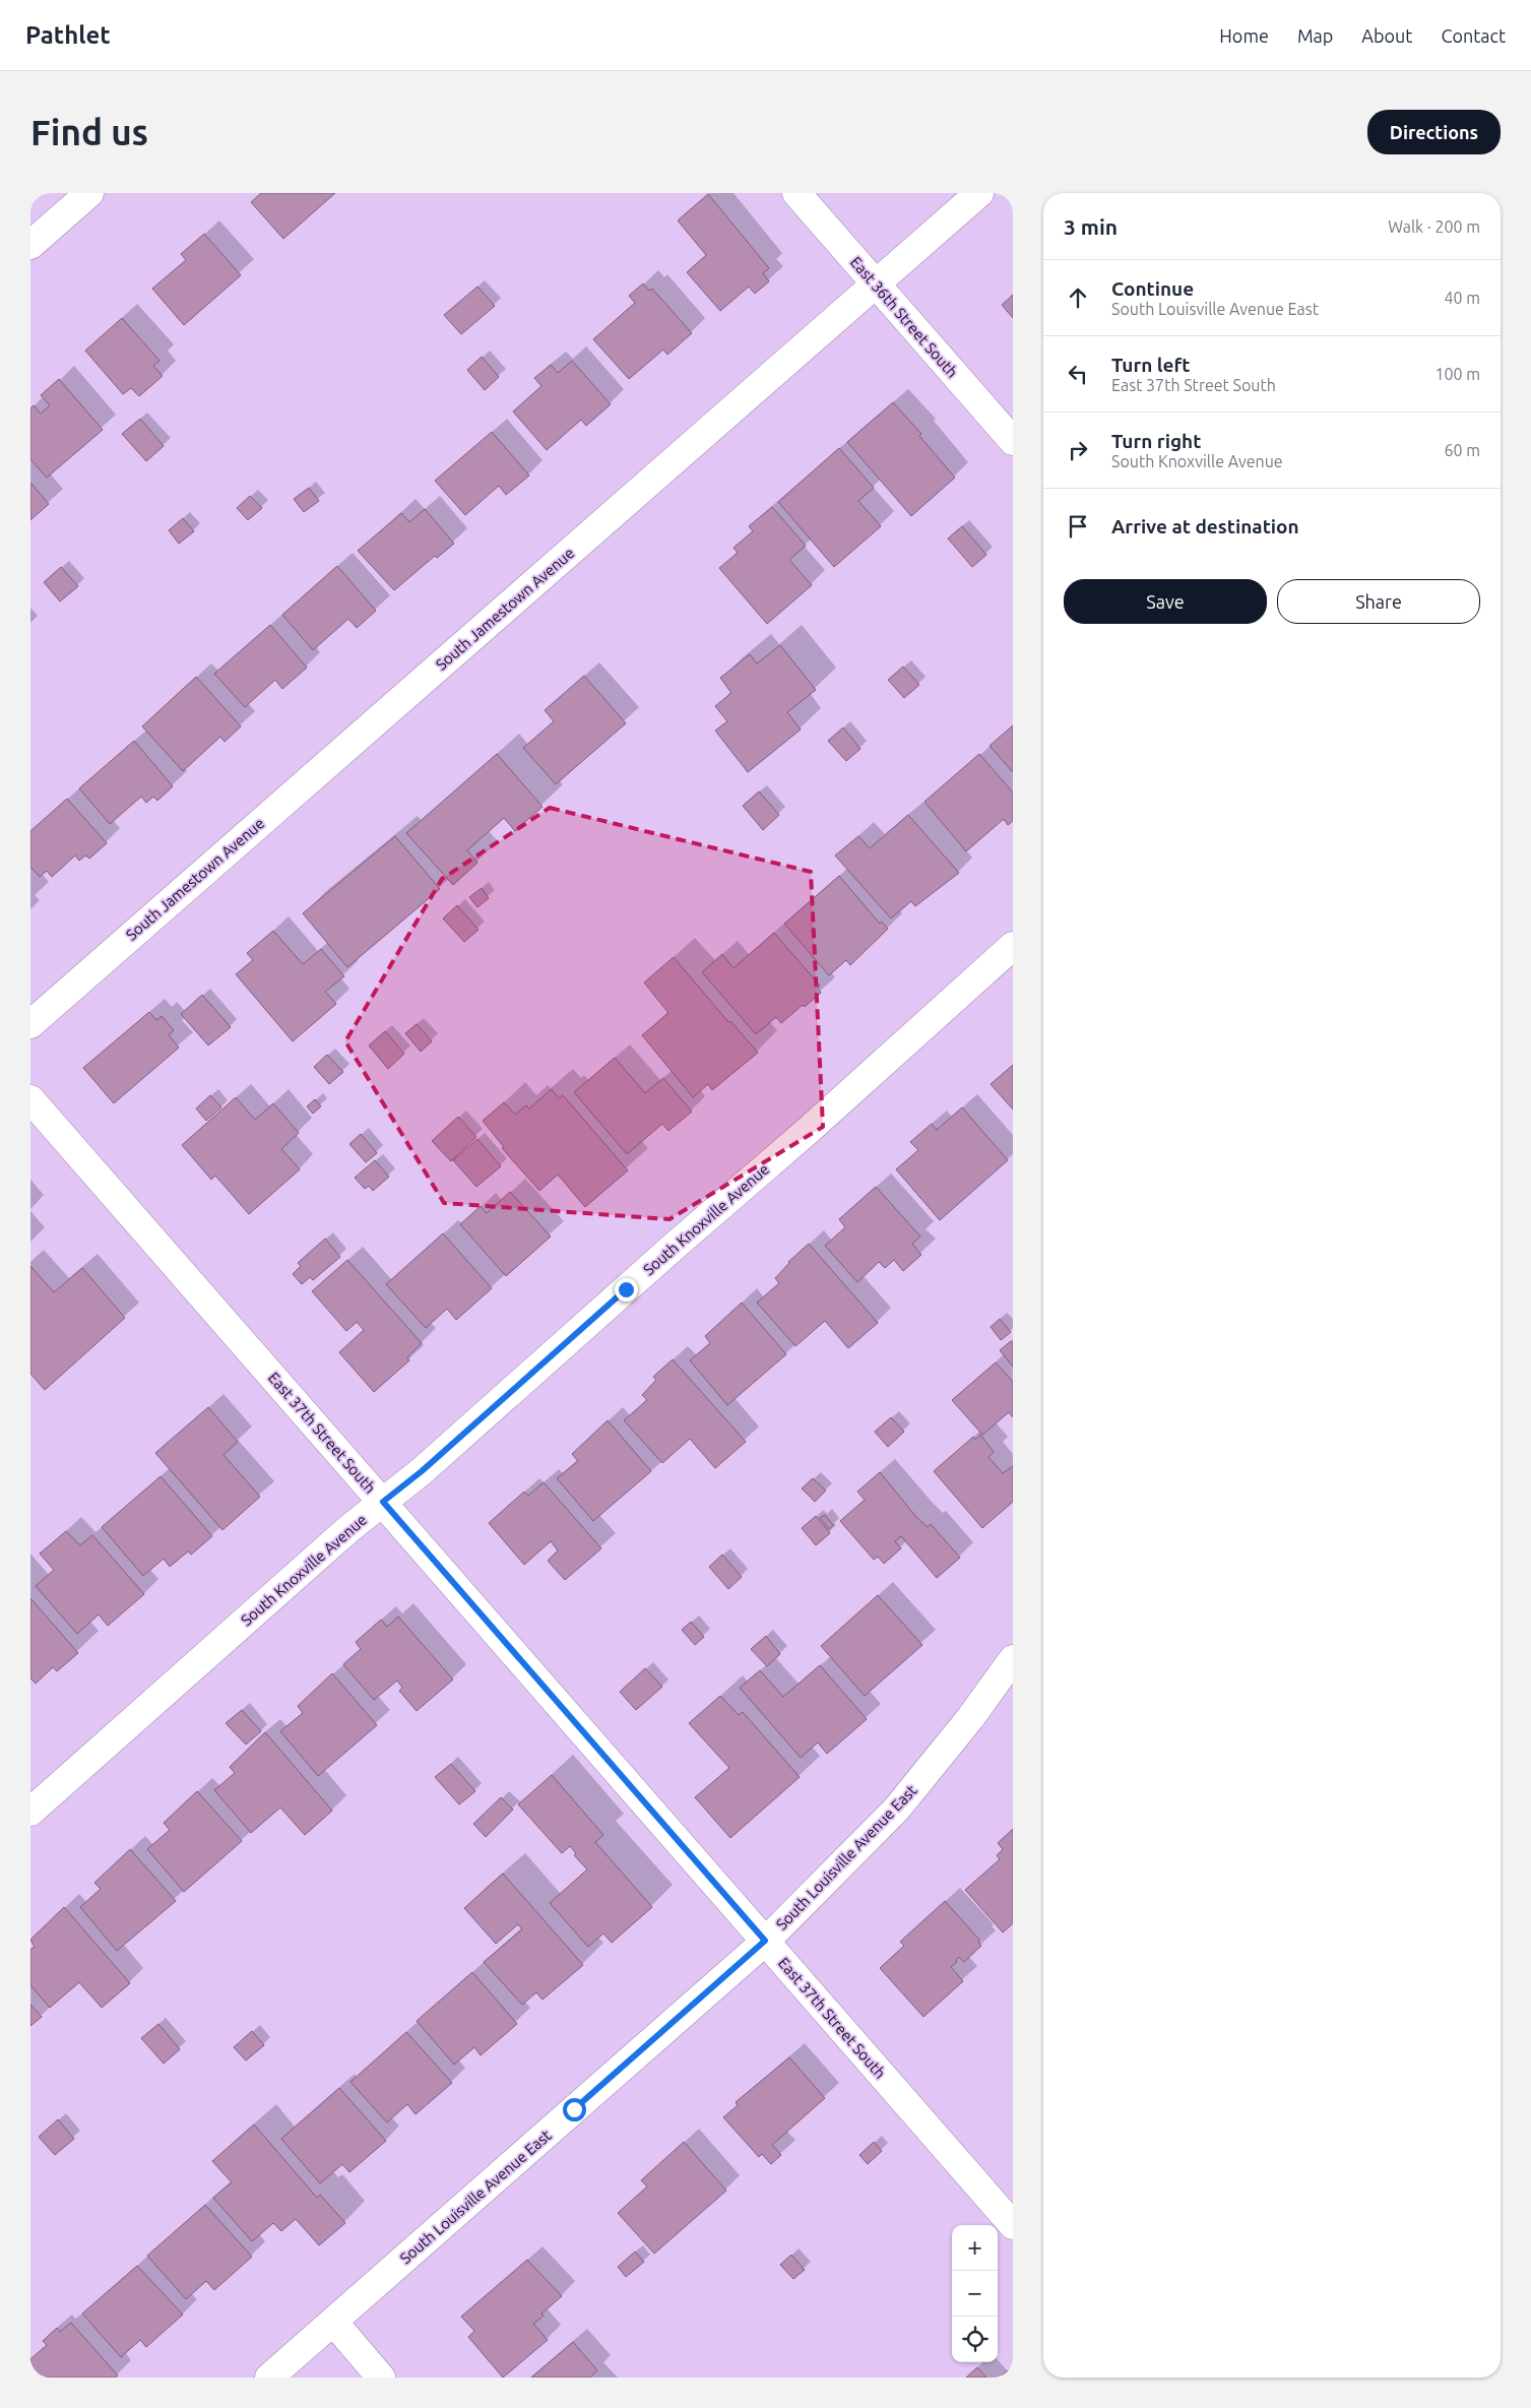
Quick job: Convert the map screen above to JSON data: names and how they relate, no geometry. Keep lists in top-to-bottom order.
{
  "streets": {
    "street": [
      "East 36th Street South",
      "South Jamestown Avenue",
      "South Knoxville Avenue",
      "East 37th Street South",
      "South Louisville Avenue East"
    ]
  },
  "crossings": [
    ["East 36th Street South", "South Jamestown Avenue"],
    ["South Knoxville Avenue", "East 37th Street South"],
    ["East 37th Street South", "South Louisville Avenue East"]
  ],
  "page": {
    "header": "Pathlet",
    "nav": [
      "Home",
      "Map",
      "About",
      "Contact"
    ],
    "buttons": [
      "Directions",
      ["Save", "Share"]
    ],
    "title": "Find us",
    "heading": ["3 min", "Walk · 200 m"],
    "list": [
      ["Continue", "South Louisville Avenue East", "40 m"],
      ["Turn left", "East 37th Street South", "100 m"],
      ["Turn right", "South Knoxville Avenue", "60 m"],
      "Arrive at destination"
    ],
    "map_buttons": ["+", "−"]
  }
}
